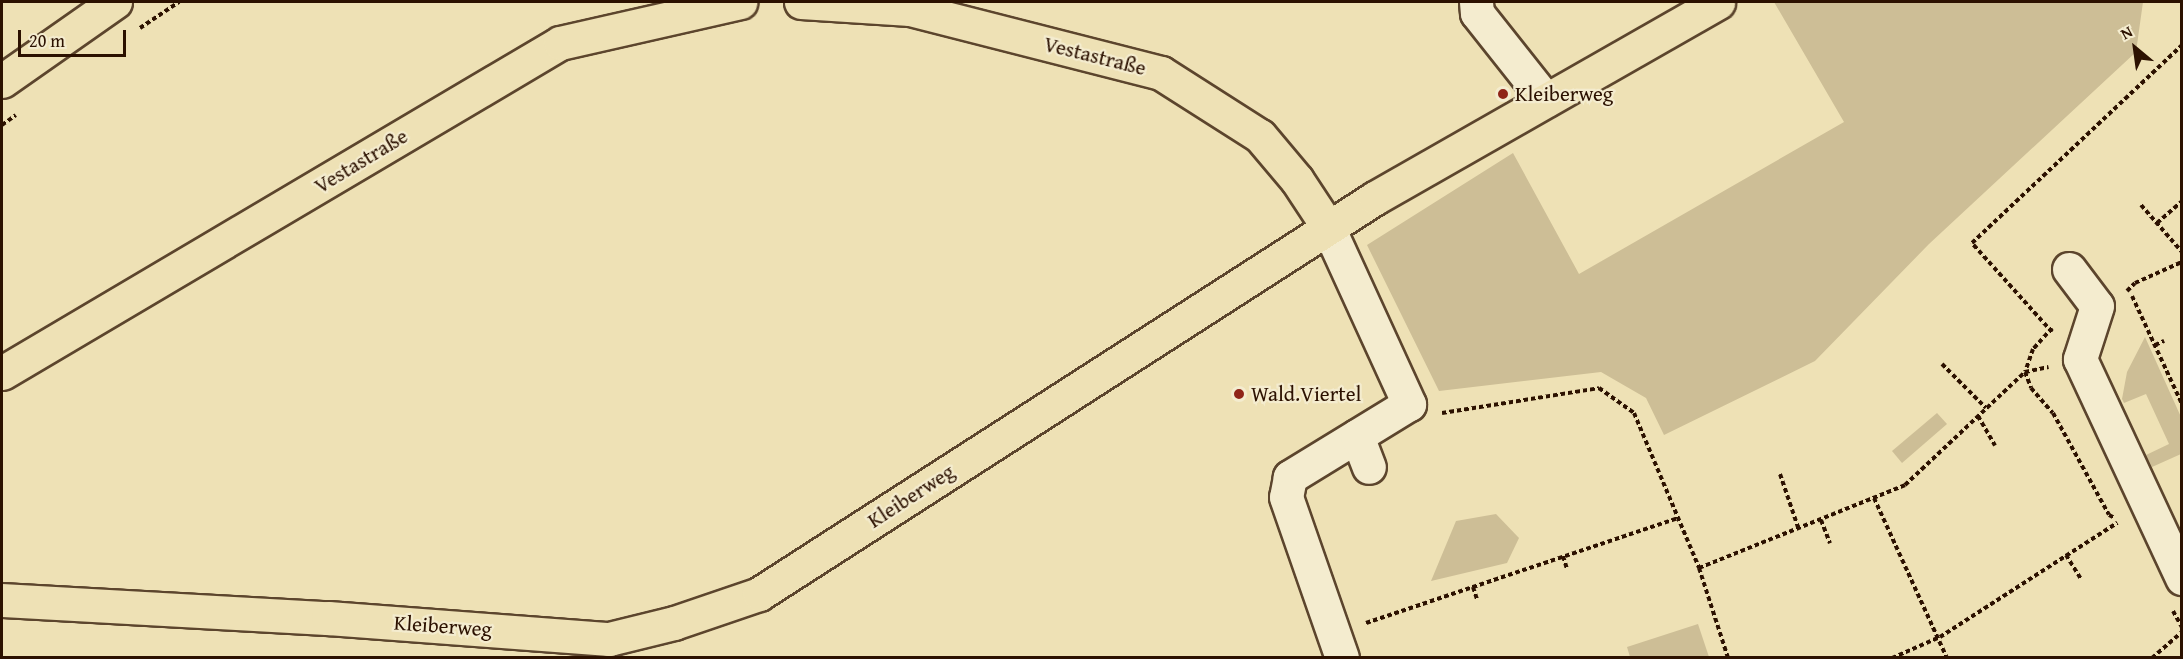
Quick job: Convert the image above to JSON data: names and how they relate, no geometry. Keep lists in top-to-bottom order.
{
  "streets": {
    "main road": ["Vestastraße", "Kleiberweg"]
  },
  "crossings": [
    ["Vestastraße", "Kleiberweg"]
  ],
  "places": ["Kleiberweg", "Wald.Viertel"],
  "scale_bar": "20 m",
  "north": "top left"
}
